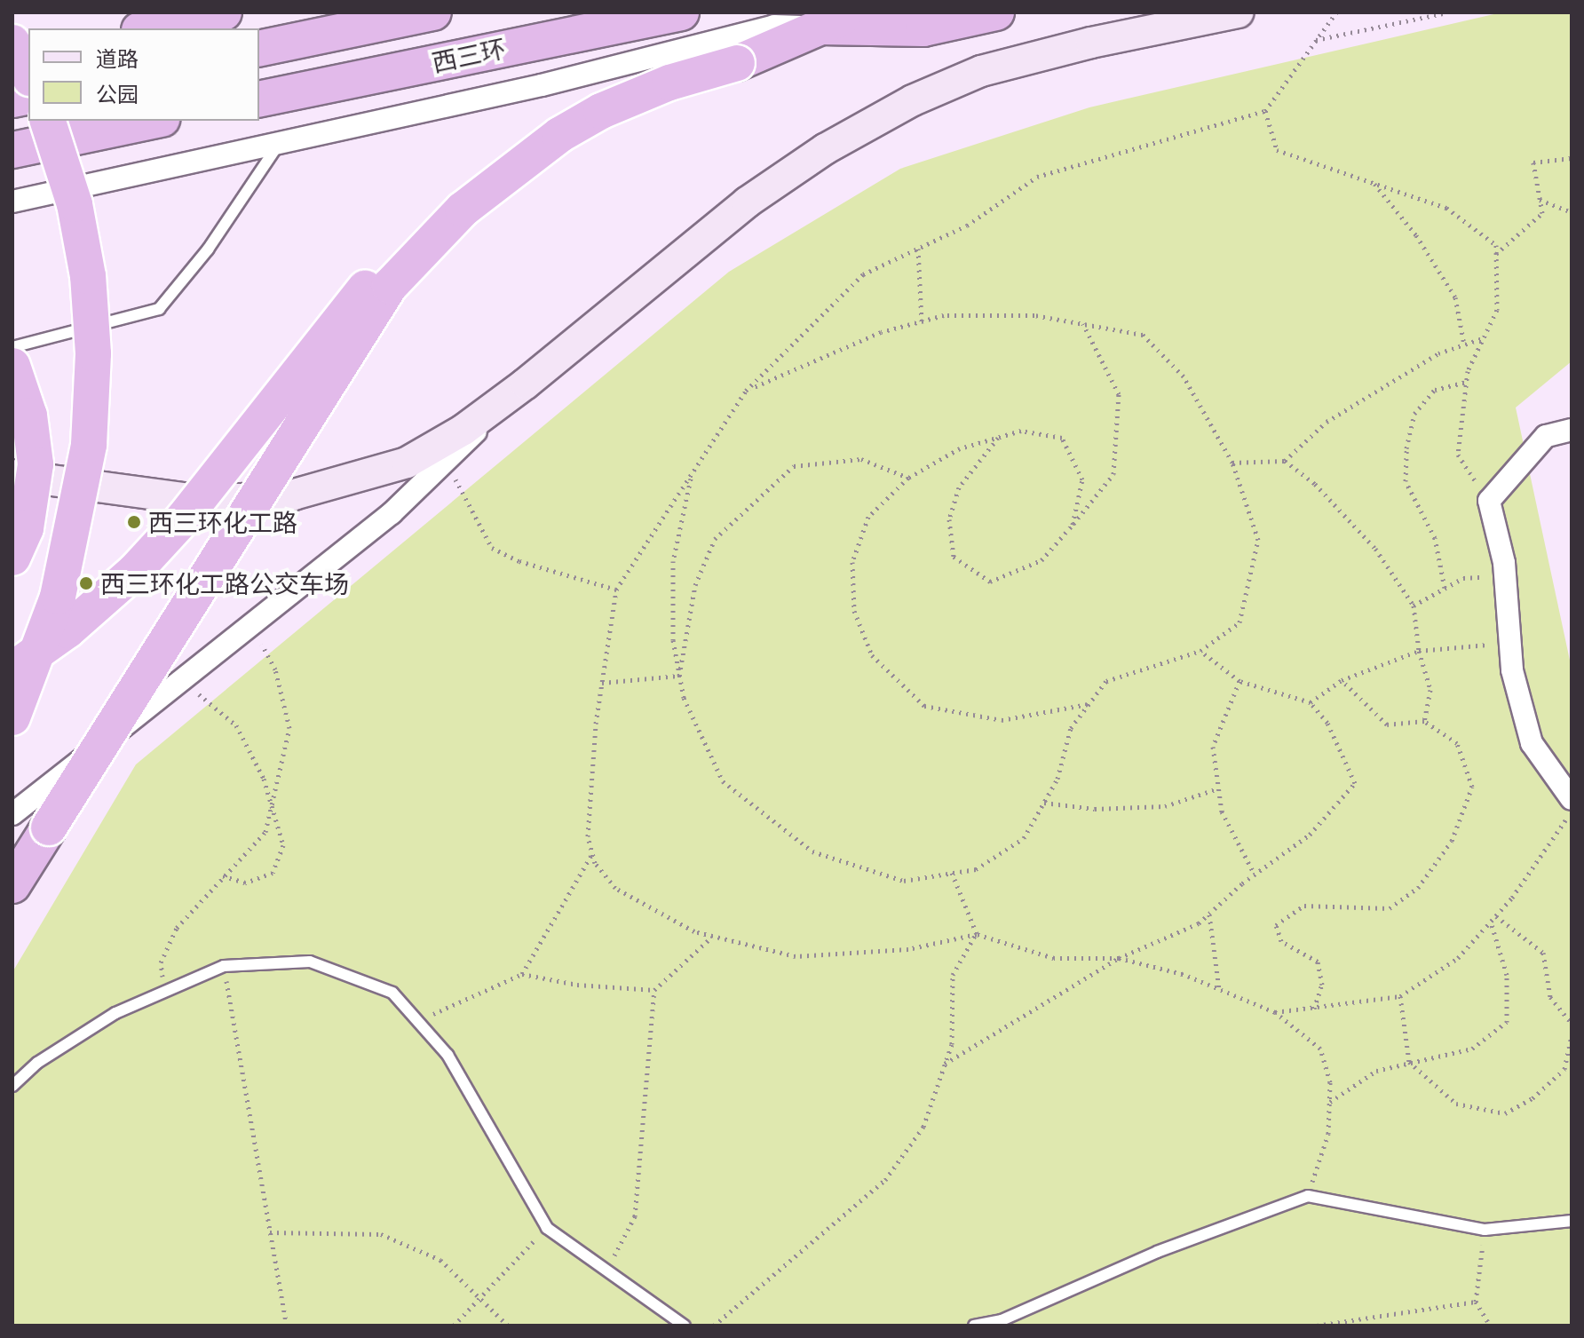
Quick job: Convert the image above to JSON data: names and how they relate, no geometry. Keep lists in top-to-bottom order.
{
  "streets": {
    "highway": ["西三环"]
  },
  "places": ["西三环化工路", "西三环化工路公交车场"],
  "legend": ["道路", "公园"]
}
